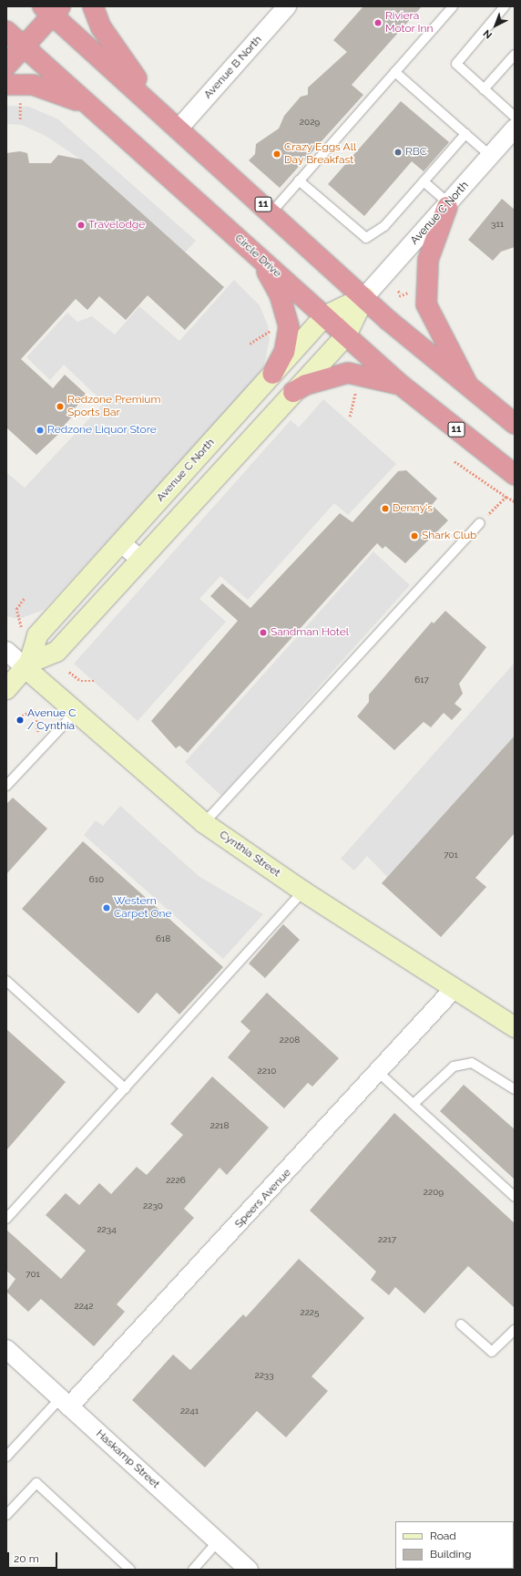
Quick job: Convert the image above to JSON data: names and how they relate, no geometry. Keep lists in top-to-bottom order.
{
  "streets": {
    "highway": ["11", "Circle Drive"],
    "main road": ["Avenue C North", "Cynthia Street"],
    "street": ["Avenue B North", "Speers Avenue", "Haskamp Street"]
  },
  "crossings": [
    ["Avenue B North", "11"],
    ["11", "Avenue C North"],
    ["Avenue C North", "Circle Drive"],
    ["Avenue C North", "Cynthia Street"],
    ["Cynthia Street", "Speers Avenue"],
    ["Speers Avenue", "Haskamp Street"]
  ],
  "places": [
    "Riviera Motor Inn",
    "RBC",
    "Crazy Eggs All Day Breakfast",
    "Travelodge",
    "Redzone Premium Sports Bar",
    "Redzone Liquor Store",
    "Denny's",
    "Shark Club",
    "Sandman Hotel",
    "Avenue C / Cynthia",
    "Western Carpet One"
  ],
  "house_numbers": [
    "2029",
    "311",
    "617",
    "701",
    "610",
    "618",
    "2208",
    "2210",
    "2218",
    "2226",
    "2209",
    "2230",
    "2234",
    "2217",
    "701",
    "2242",
    "2225",
    "2233",
    "2241"
  ],
  "legend": ["Road", "Building"],
  "scale_bar": "20 m",
  "north": "bottom left"
}
